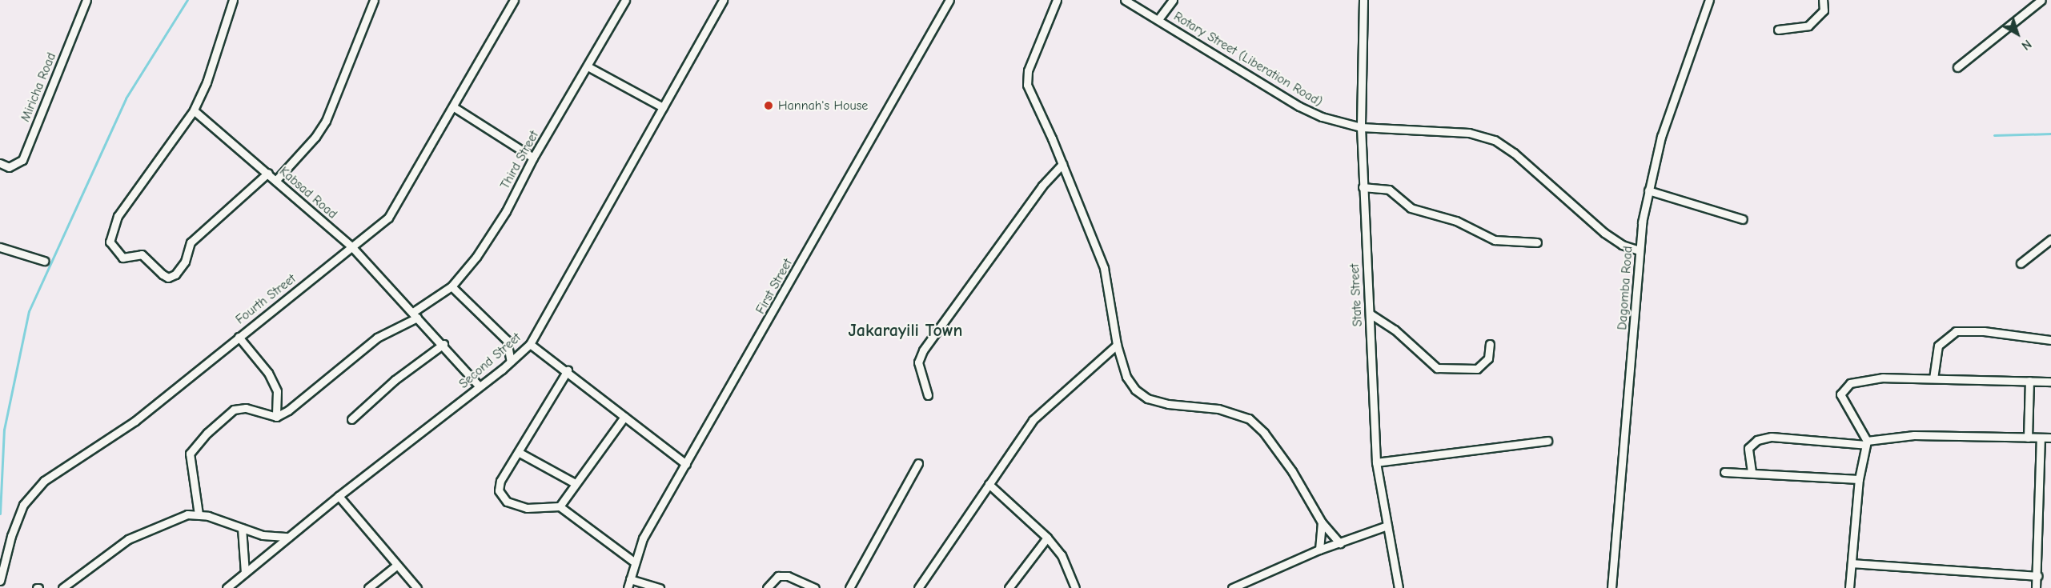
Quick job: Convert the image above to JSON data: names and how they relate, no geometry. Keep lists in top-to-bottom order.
{
  "streets": {
    "street": [
      "Rotary Street (Liberation Road)",
      "Miricha Road",
      "Third Street",
      "Kabsad Road",
      "First Street",
      "Dagomba Road",
      "State Street",
      "Fourth Street",
      "Second Street"
    ]
  },
  "crossings": [
    ["Rotary Street (Liberation Road)", "Dagomba Road"],
    ["Rotary Street (Liberation Road)", "State Street"],
    ["Third Street", "Kabsad Road"],
    ["Kabsad Road", "Fourth Street"],
    ["Kabsad Road", "Second Street"]
  ],
  "districts": ["Jakarayili Town"],
  "places": ["Hannah's House"],
  "north": "bottom right"
}
